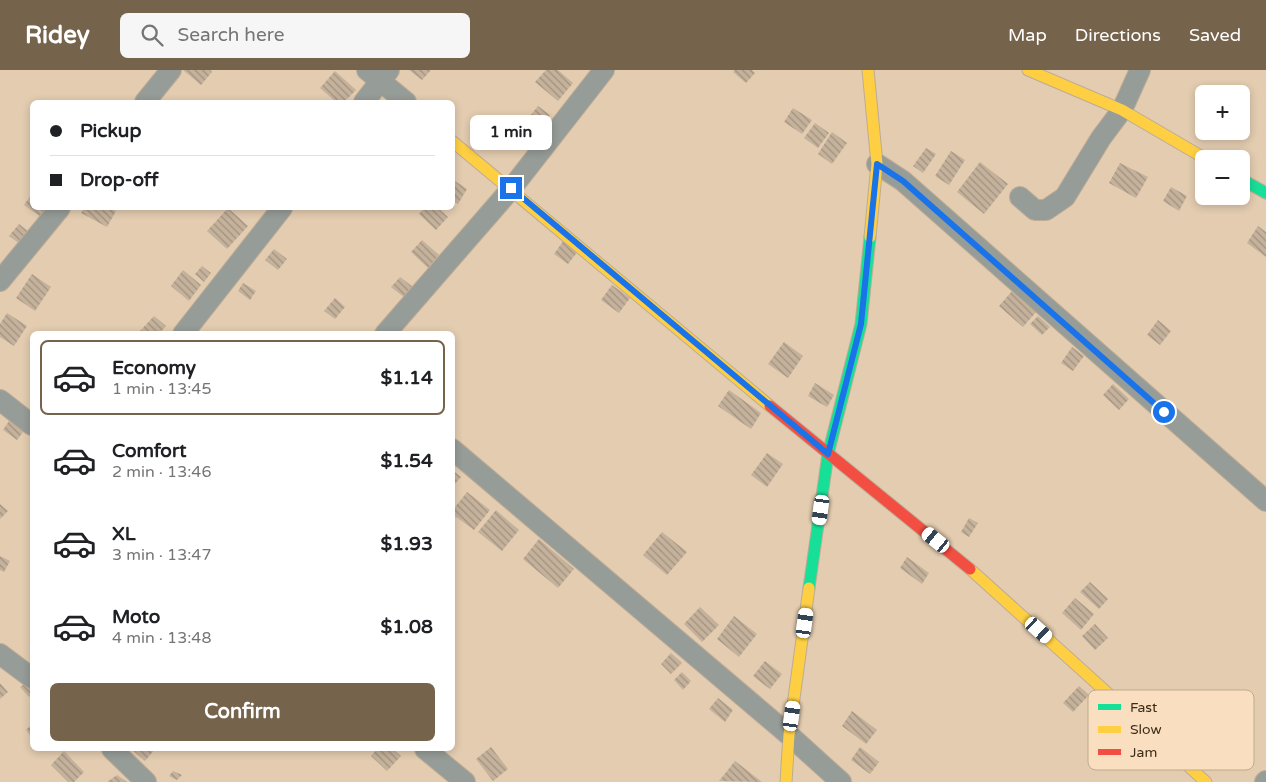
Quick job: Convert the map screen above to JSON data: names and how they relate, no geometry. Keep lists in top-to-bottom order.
{
  "legend": ["Fast", "Slow", "Jam"],
  "page": {
    "header": "Ridey",
    "search": "Search here",
    "nav": ["Map", "Directions", "Saved"],
    "map_buttons": ["+", "−"],
    "banner": ["Pickup", "Drop-off"],
    "bubble": "1 min",
    "list": [
      {
        "name": "Economy",
        "note": "1 min · 13:45",
        "value": "$1.14"
      },
      {
        "name": "Comfort",
        "note": "2 min · 13:46",
        "value": "$1.54"
      },
      {
        "name": "XL",
        "note": "3 min · 13:47",
        "value": "$1.93"
      },
      {
        "name": "Moto",
        "note": "4 min · 13:48",
        "value": "$1.08"
      }
    ],
    "buttons": "Confirm"
  }
}
